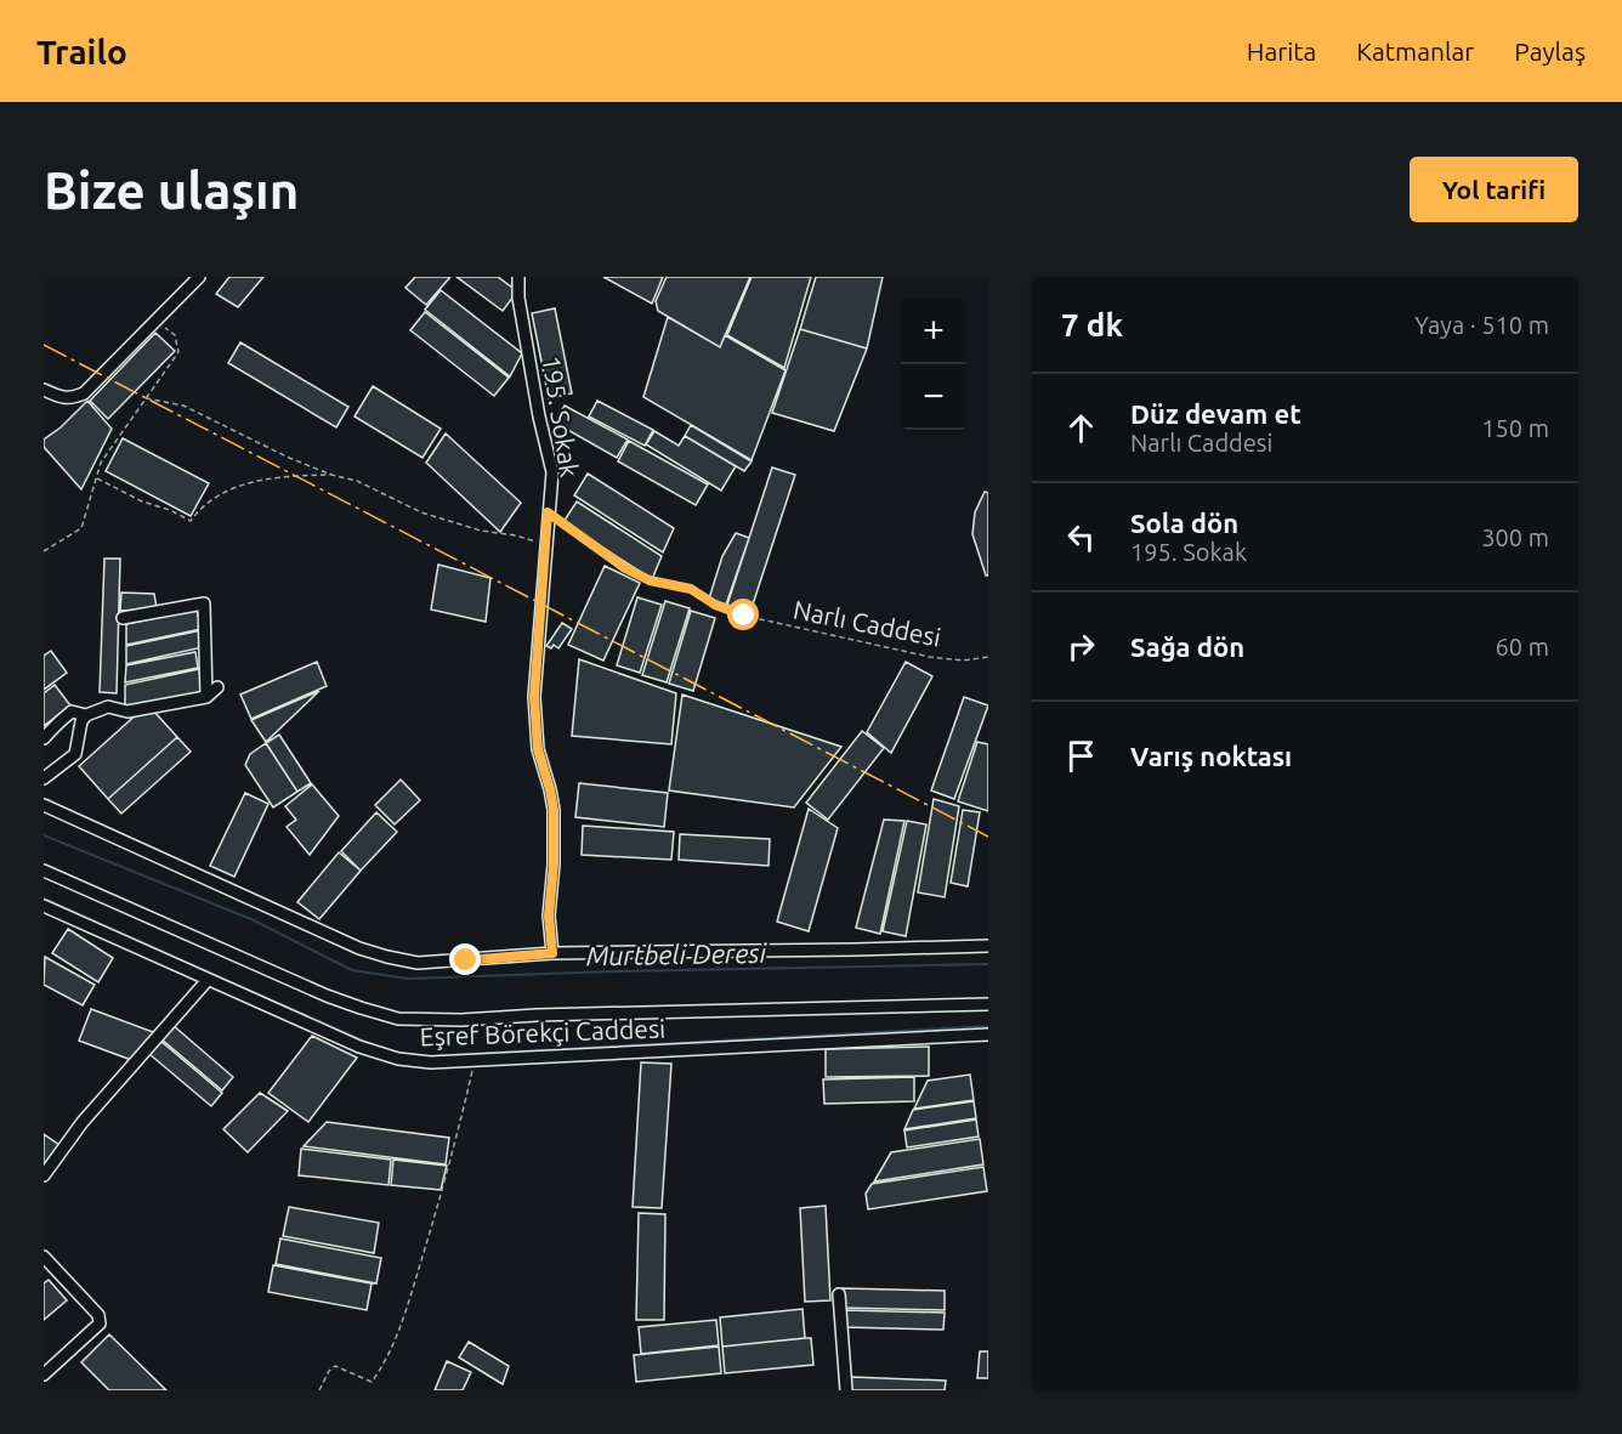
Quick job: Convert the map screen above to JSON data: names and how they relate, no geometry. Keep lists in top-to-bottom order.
{
  "streets": {
    "street": ["195. Sokak", "Eşref Börekçi Caddesi"],
    "path": ["Narlı Caddesi"]
  },
  "crossings": [
    ["195. Sokak", "Narlı Caddesi"]
  ],
  "water": ["Murtbeli Deresi"],
  "page": {
    "header": "Trailo",
    "nav": ["Harita", "Katmanlar", "Paylaş"],
    "buttons": "Yol tarifi",
    "title": "Bize ulaşın",
    "heading": ["7 dk", "Yaya · 510 m"],
    "map_buttons": ["+", "−"],
    "list": [
      ["Düz devam et", "Narlı Caddesi", "150 m"],
      ["Sola dön", "195. Sokak", "300 m"],
      ["Sağa dön", "60 m"],
      "Varış noktası"
    ]
  }
}
